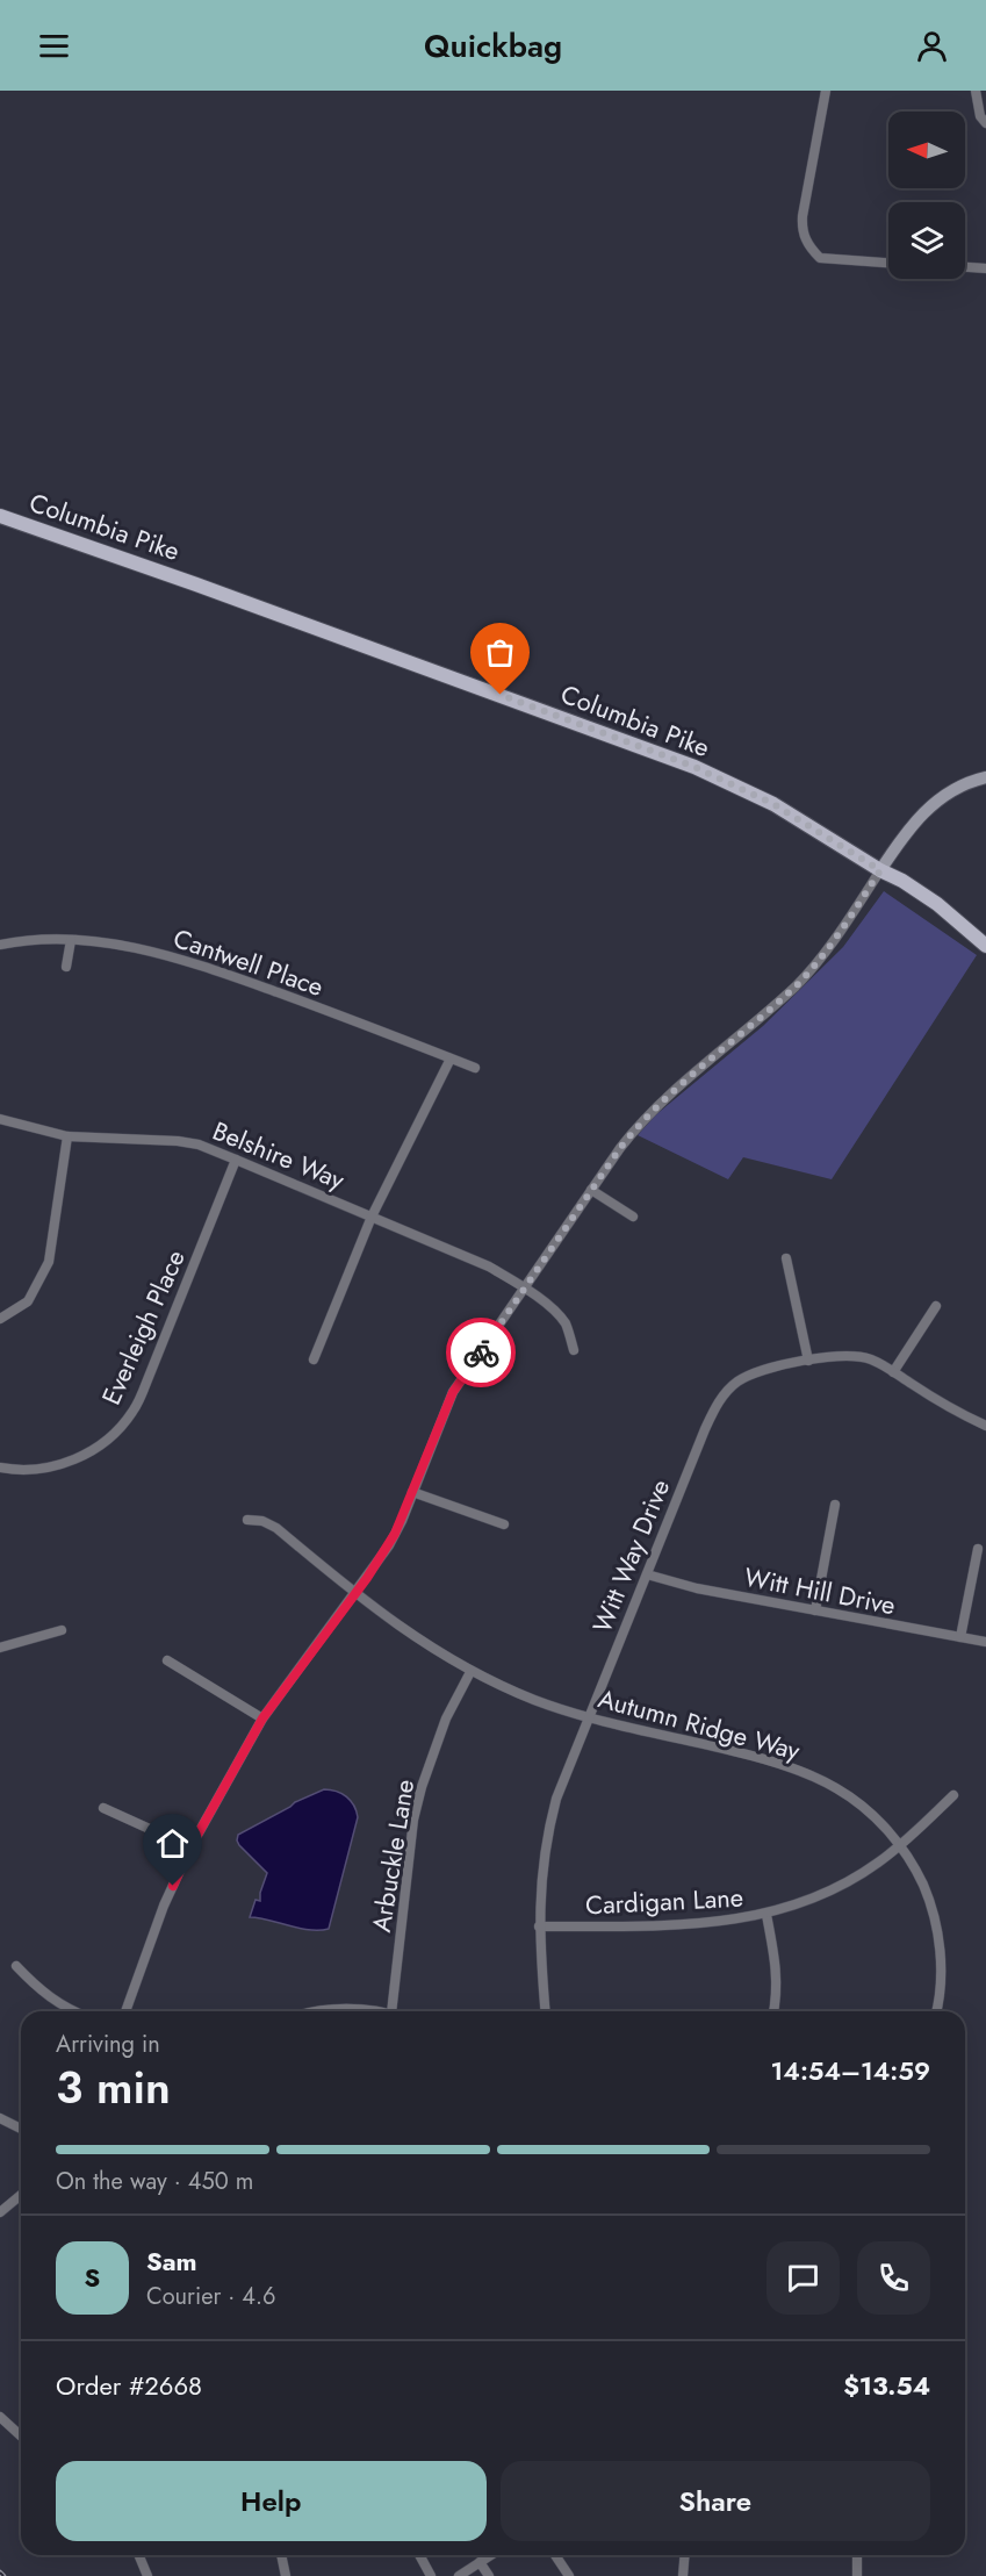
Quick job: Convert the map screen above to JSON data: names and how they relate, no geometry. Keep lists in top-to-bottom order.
{
  "streets": {
    "main road": ["Columbia Pike"],
    "street": [
      "Cantwell Place",
      "Belshire Way",
      "Everleigh Place",
      "Witt Way Drive",
      "Witt Hill Drive",
      "Autumn Ridge Way",
      "Arbuckle Lane",
      "Cardigan Lane"
    ]
  },
  "crossings": [
    ["Belshire Way", "Everleigh Place"],
    ["Witt Way Drive", "Witt Hill Drive"],
    ["Witt Way Drive", "Autumn Ridge Way"],
    ["Witt Way Drive", "Cardigan Lane"],
    ["Autumn Ridge Way", "Arbuckle Lane"],
    ["Autumn Ridge Way", "Cardigan Lane"]
  ],
  "north": "left",
  "page": {
    "header": "Quickbag",
    "heading": ["3 min", "Arriving in", "14:54–14:59"],
    "panel": [
      "Sam",
      "Courier · 4.6",
      "Order #2668",
      "$13.54"
    ],
    "bar": "On the way · 450 m",
    "round": "S",
    "buttons": ["Help", "Share"]
  }
}
